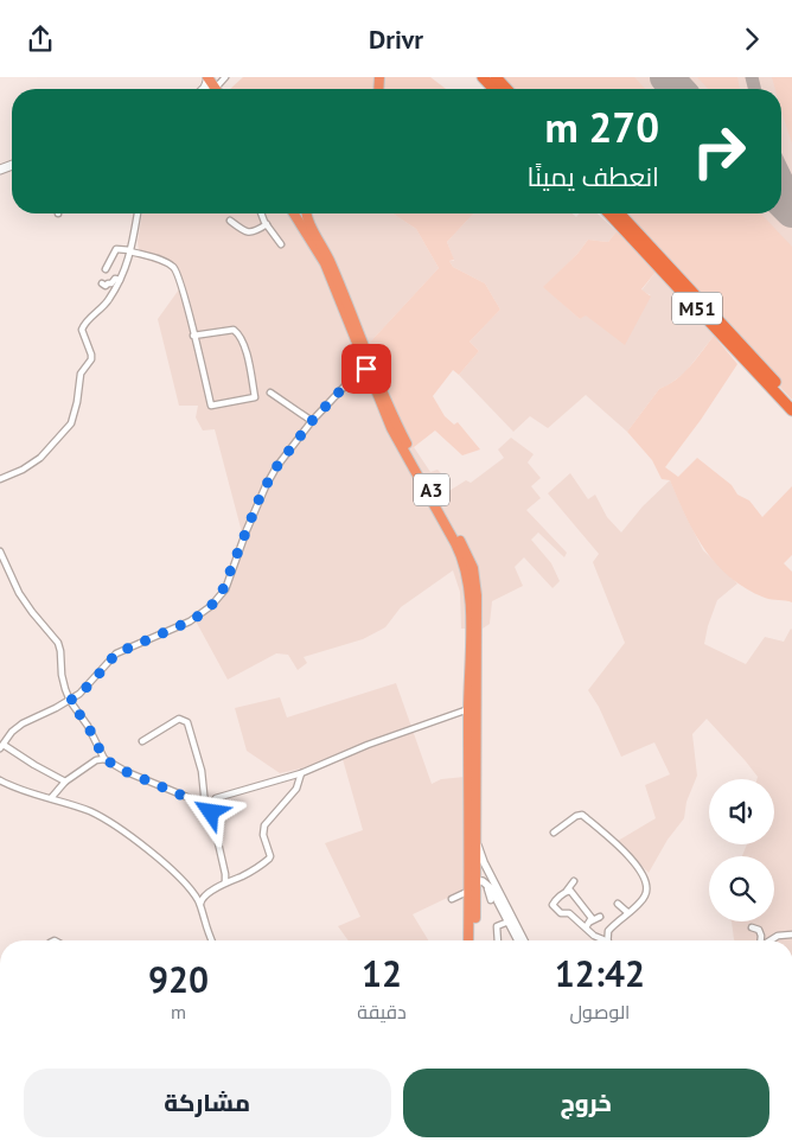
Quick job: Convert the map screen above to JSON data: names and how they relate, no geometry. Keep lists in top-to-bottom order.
{
  "streets": {
    "highway": ["M51", "A3"]
  },
  "page": {
    "header": "Drivr",
    "turn": ["270 m", "انعطف يمينًا"],
    "eta": [
      "12:42",
      "الوصول",
      "12",
      "دقيقة",
      "920",
      "m"
    ],
    "buttons": ["خروج", "مشاركة"]
  }
}
